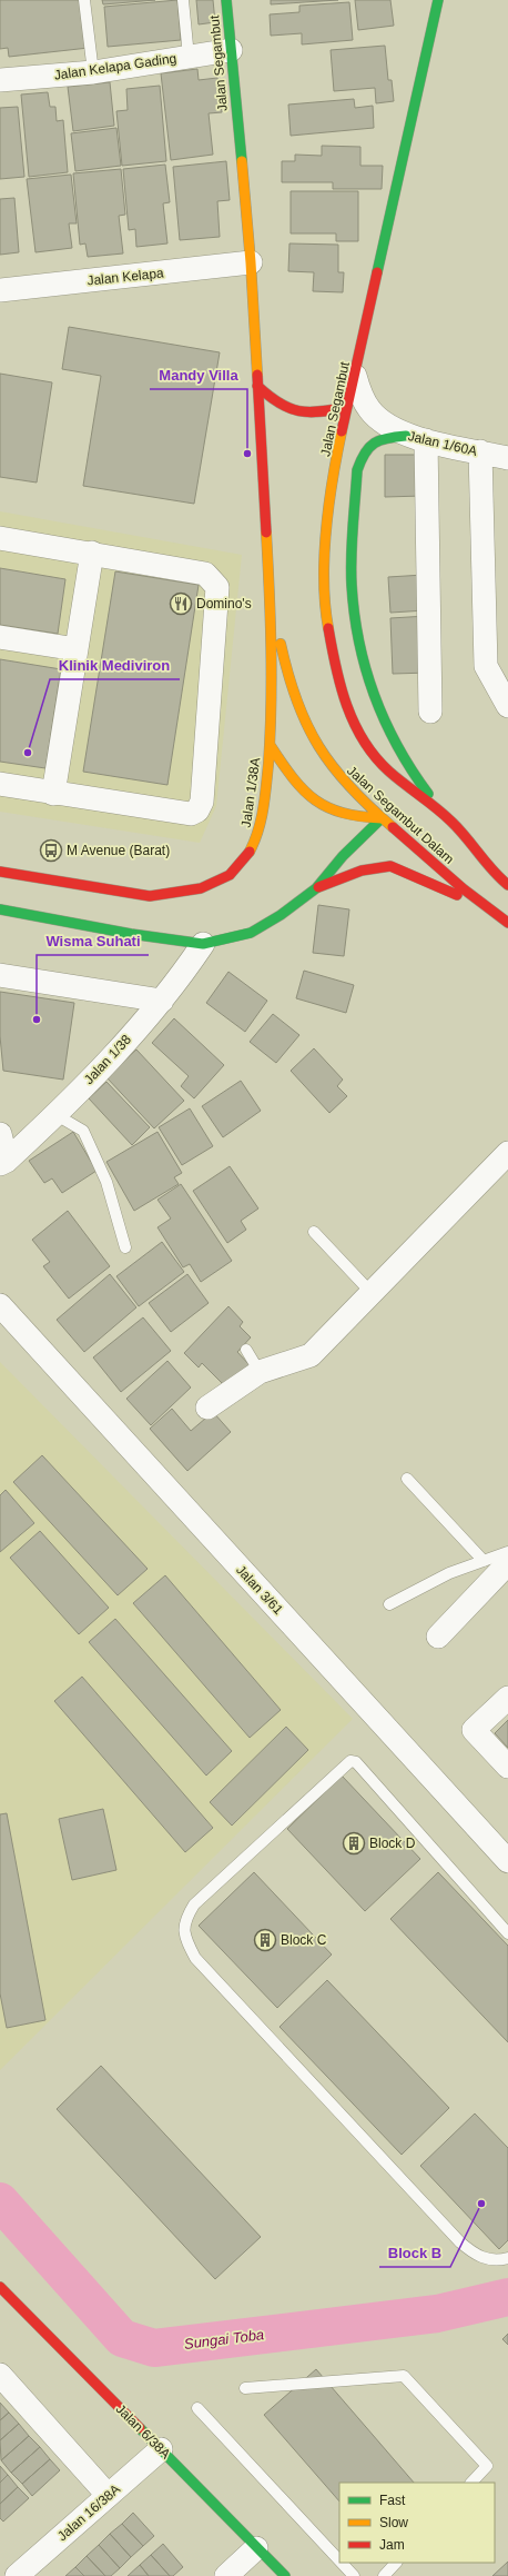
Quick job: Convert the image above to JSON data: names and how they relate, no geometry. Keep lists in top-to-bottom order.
{
  "streets": {
    "main road": [
      "Jalan Segambut",
      "Jalan 1/38A",
      "Jalan Segambut Dalam",
      "Jalan 6/38A"
    ],
    "street": [
      "Jalan Kelapa Gading",
      "Jalan Kelapa",
      "Jalan 1/60A",
      "Jalan 1/38",
      "Jalan 3/61",
      "Jalan 16/38A"
    ]
  },
  "crossings": [
    ["Jalan Segambut", "Jalan Kelapa Gading"],
    ["Jalan Segambut", "Jalan Kelapa"],
    ["Jalan Segambut", "Jalan 1/60A"],
    ["Jalan Segambut", "Jalan 1/38A"],
    ["Jalan Segambut", "Jalan Segambut Dalam"],
    ["Jalan 1/38A", "Jalan Segambut Dalam"],
    ["Jalan 6/38A", "Jalan 16/38A"]
  ],
  "water": ["Sungai Toba"],
  "places": {
    "other": [
      "Mandy Villa",
      "Klinik Mediviron",
      "Wisma Suhati",
      "Block B"
    ],
    "restaurant": ["Domino's"],
    "bus stop": ["M Avenue (Barat)"],
    "building": ["Block D", "Block C"]
  },
  "legend": ["Fast", "Slow", "Jam"]
}
